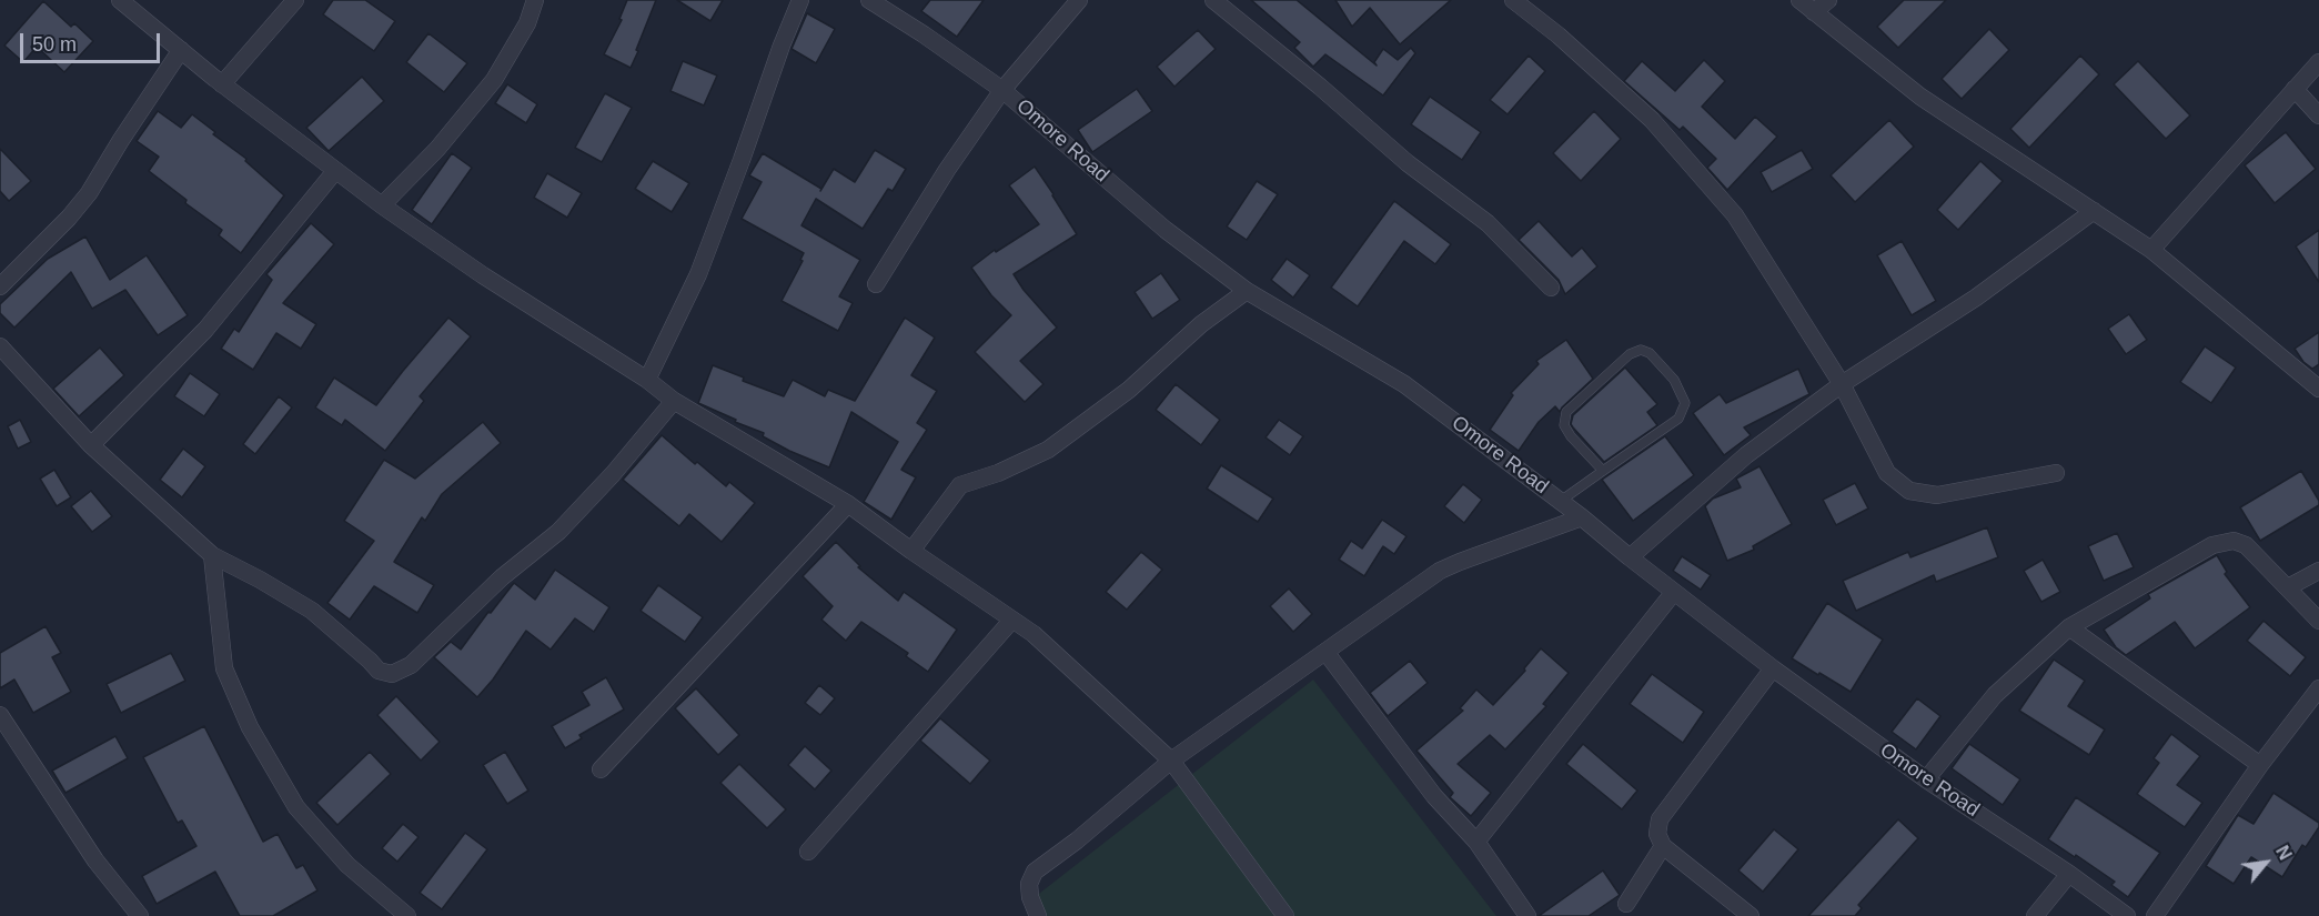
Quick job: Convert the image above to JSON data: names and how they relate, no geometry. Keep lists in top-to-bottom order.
{
  "streets": {
    "street": ["Omore Road"]
  },
  "scale_bar": "50 m",
  "north": "top right"
}
